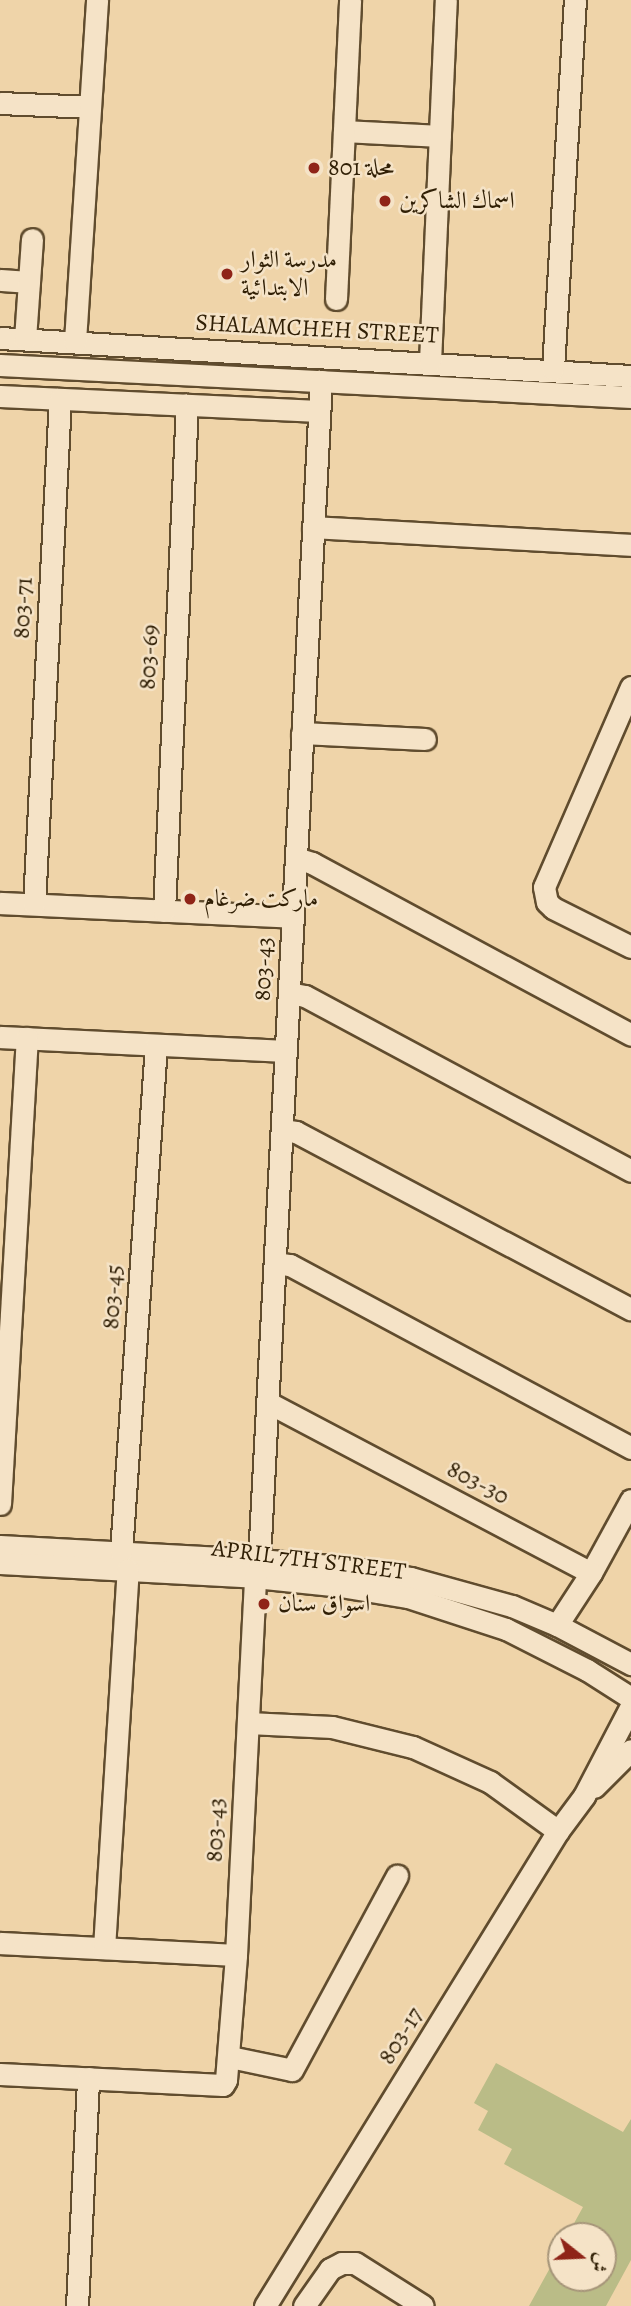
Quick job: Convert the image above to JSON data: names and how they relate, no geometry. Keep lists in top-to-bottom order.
{
  "streets": {
    "street": [
      "SHALAMCHEH STREET",
      "803-71",
      "803-69",
      "803-43",
      "803-45",
      "803-30",
      "APRIL 7TH STREET",
      "803-17"
    ]
  },
  "crossings": [
    ["803-43", "803-30"],
    ["803-43", "APRIL 7TH STREET"],
    ["803-45", "APRIL 7TH STREET"]
  ],
  "places": [
    "محلة 801",
    "اسماك الشاكرين",
    "مدرسة الثوار الابتدائية",
    "ماركت ضرغام",
    "اسواق سنان"
  ],
  "north": "right"
}
